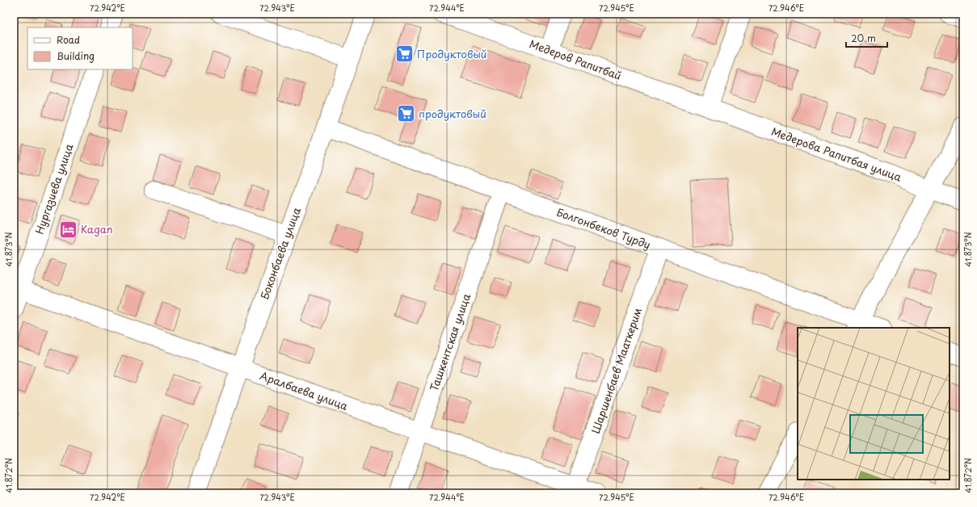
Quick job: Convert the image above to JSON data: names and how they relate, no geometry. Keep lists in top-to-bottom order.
{
  "streets": {
    "street": [
      "Медеров Рапитбай",
      "Медерова Рапитбая улица",
      "Нургазиева улица",
      "Болгонбеков Турду",
      "Боконбаева улица",
      "Ташкентская улица",
      "Шаршенбаев Мааткерим",
      "Аралбаева улица"
    ]
  },
  "crossings": [
    ["Медеров Рапитбай", "Медерова Рапитбая улица"],
    ["Нургазиева улица", "Аралбаева улица"],
    ["Болгонбеков Турду", "Боконбаева улица"],
    ["Болгонбеков Турду", "Ташкентская улица"],
    ["Болгонбеков Турду", "Шаршенбаев Мааткерим"],
    ["Боконбаева улица", "Аралбаева улица"],
    ["Ташкентская улица", "Аралбаева улица"],
    ["Шаршенбаев Мааткерим", "Аралбаева улица"]
  ],
  "places": {
    "supermarket": ["Продуктовый", "продуктовый"],
    "hotel": ["Kagan"]
  },
  "legend": ["Road", "Building"],
  "scale_bar": "20 m",
  "coordinates": [
    "72.942°E",
    "72.943°E",
    "72.944°E",
    "72.945°E",
    "72.946°E",
    "41.873°N",
    "41.872°N"
  ]
}
